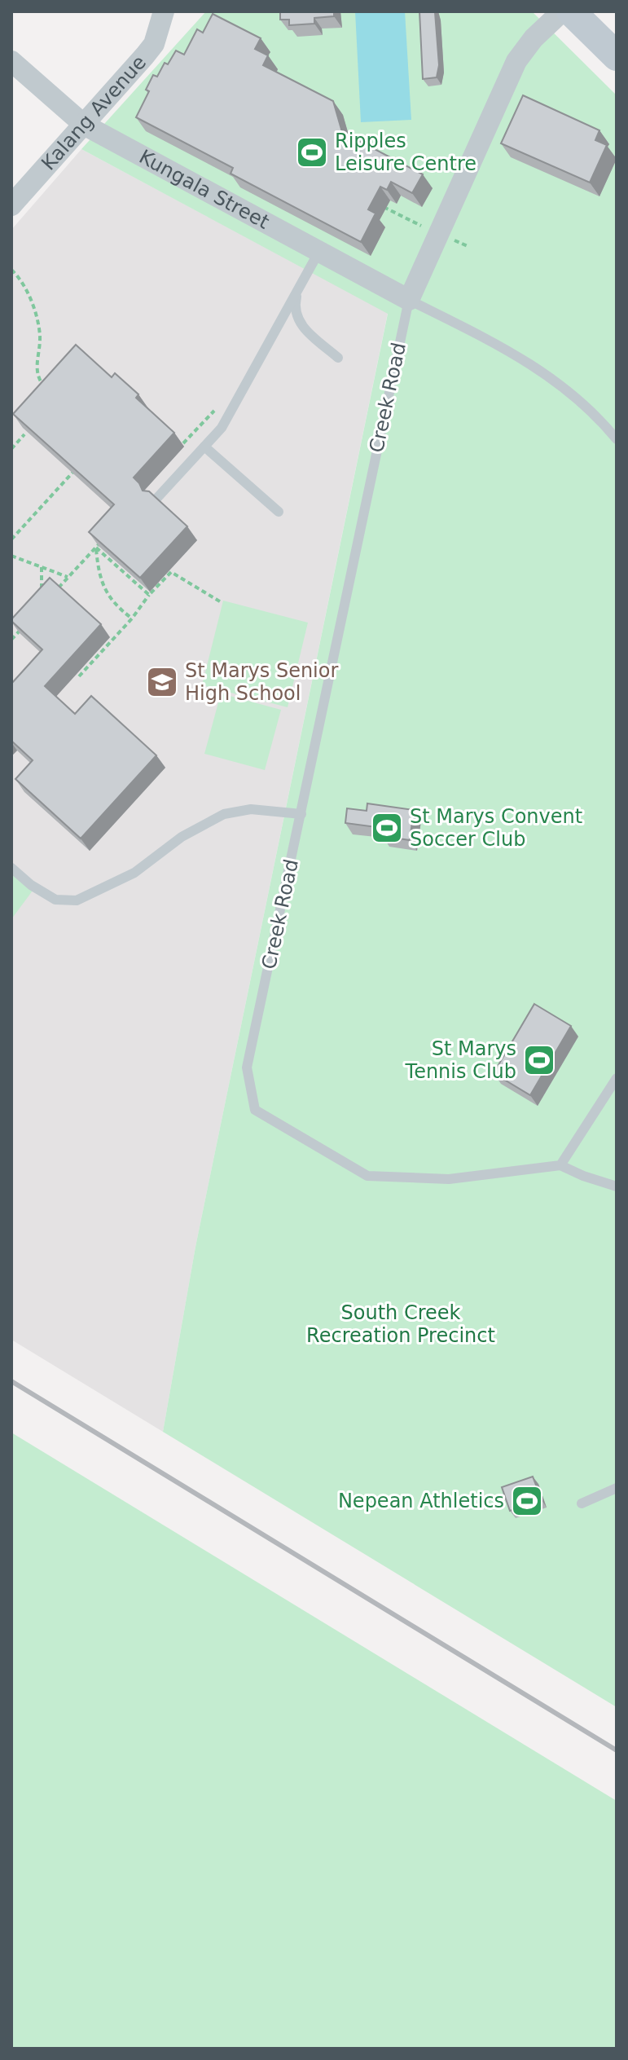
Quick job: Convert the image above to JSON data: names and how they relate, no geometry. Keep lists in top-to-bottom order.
{
  "streets": {
    "street": ["Kalang Avenue", "Kungala Street", "Creek Road"]
  },
  "crossings": [
    ["Kalang Avenue", "Kungala Street"],
    ["Kungala Street", "Creek Road"]
  ],
  "parks": ["South Creek Recreation Precinct"],
  "places": {
    "sports": [
      "Ripples Leisure Centre",
      "St Marys Convent Soccer Club",
      "St Marys Tennis Club",
      "Nepean Athletics"
    ],
    "school or university": ["St Marys Senior High School"]
  }
}
